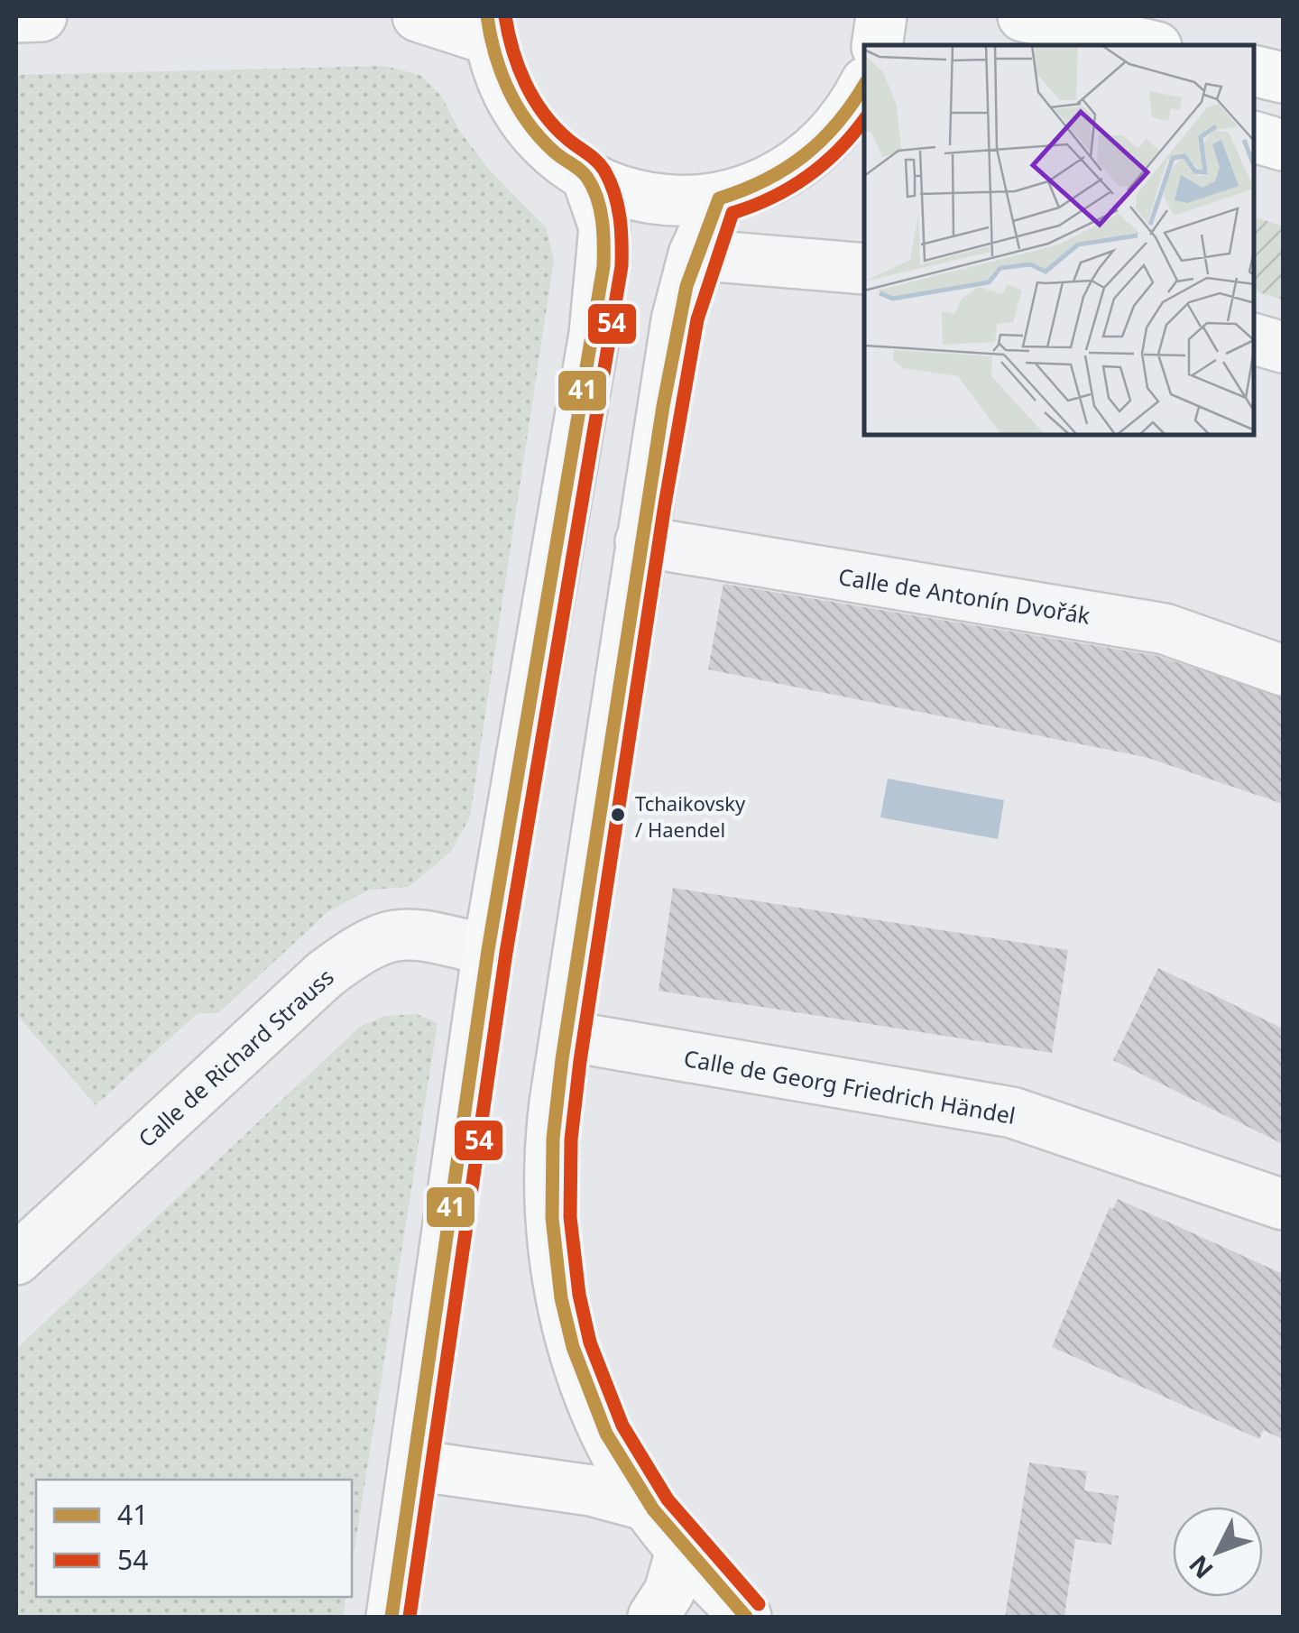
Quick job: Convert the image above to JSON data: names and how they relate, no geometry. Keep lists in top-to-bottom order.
{
  "streets": {
    "street": ["Calle de Antonín Dvořák", "Calle de Richard Strauss", "Calle de Georg Friedrich Händel"]
  },
  "places": ["Tchaikovsky / Haendel"],
  "lines": ["transit line 41", "transit line 54"],
  "legend": ["41", "54"],
  "north": "bottom left"
}
